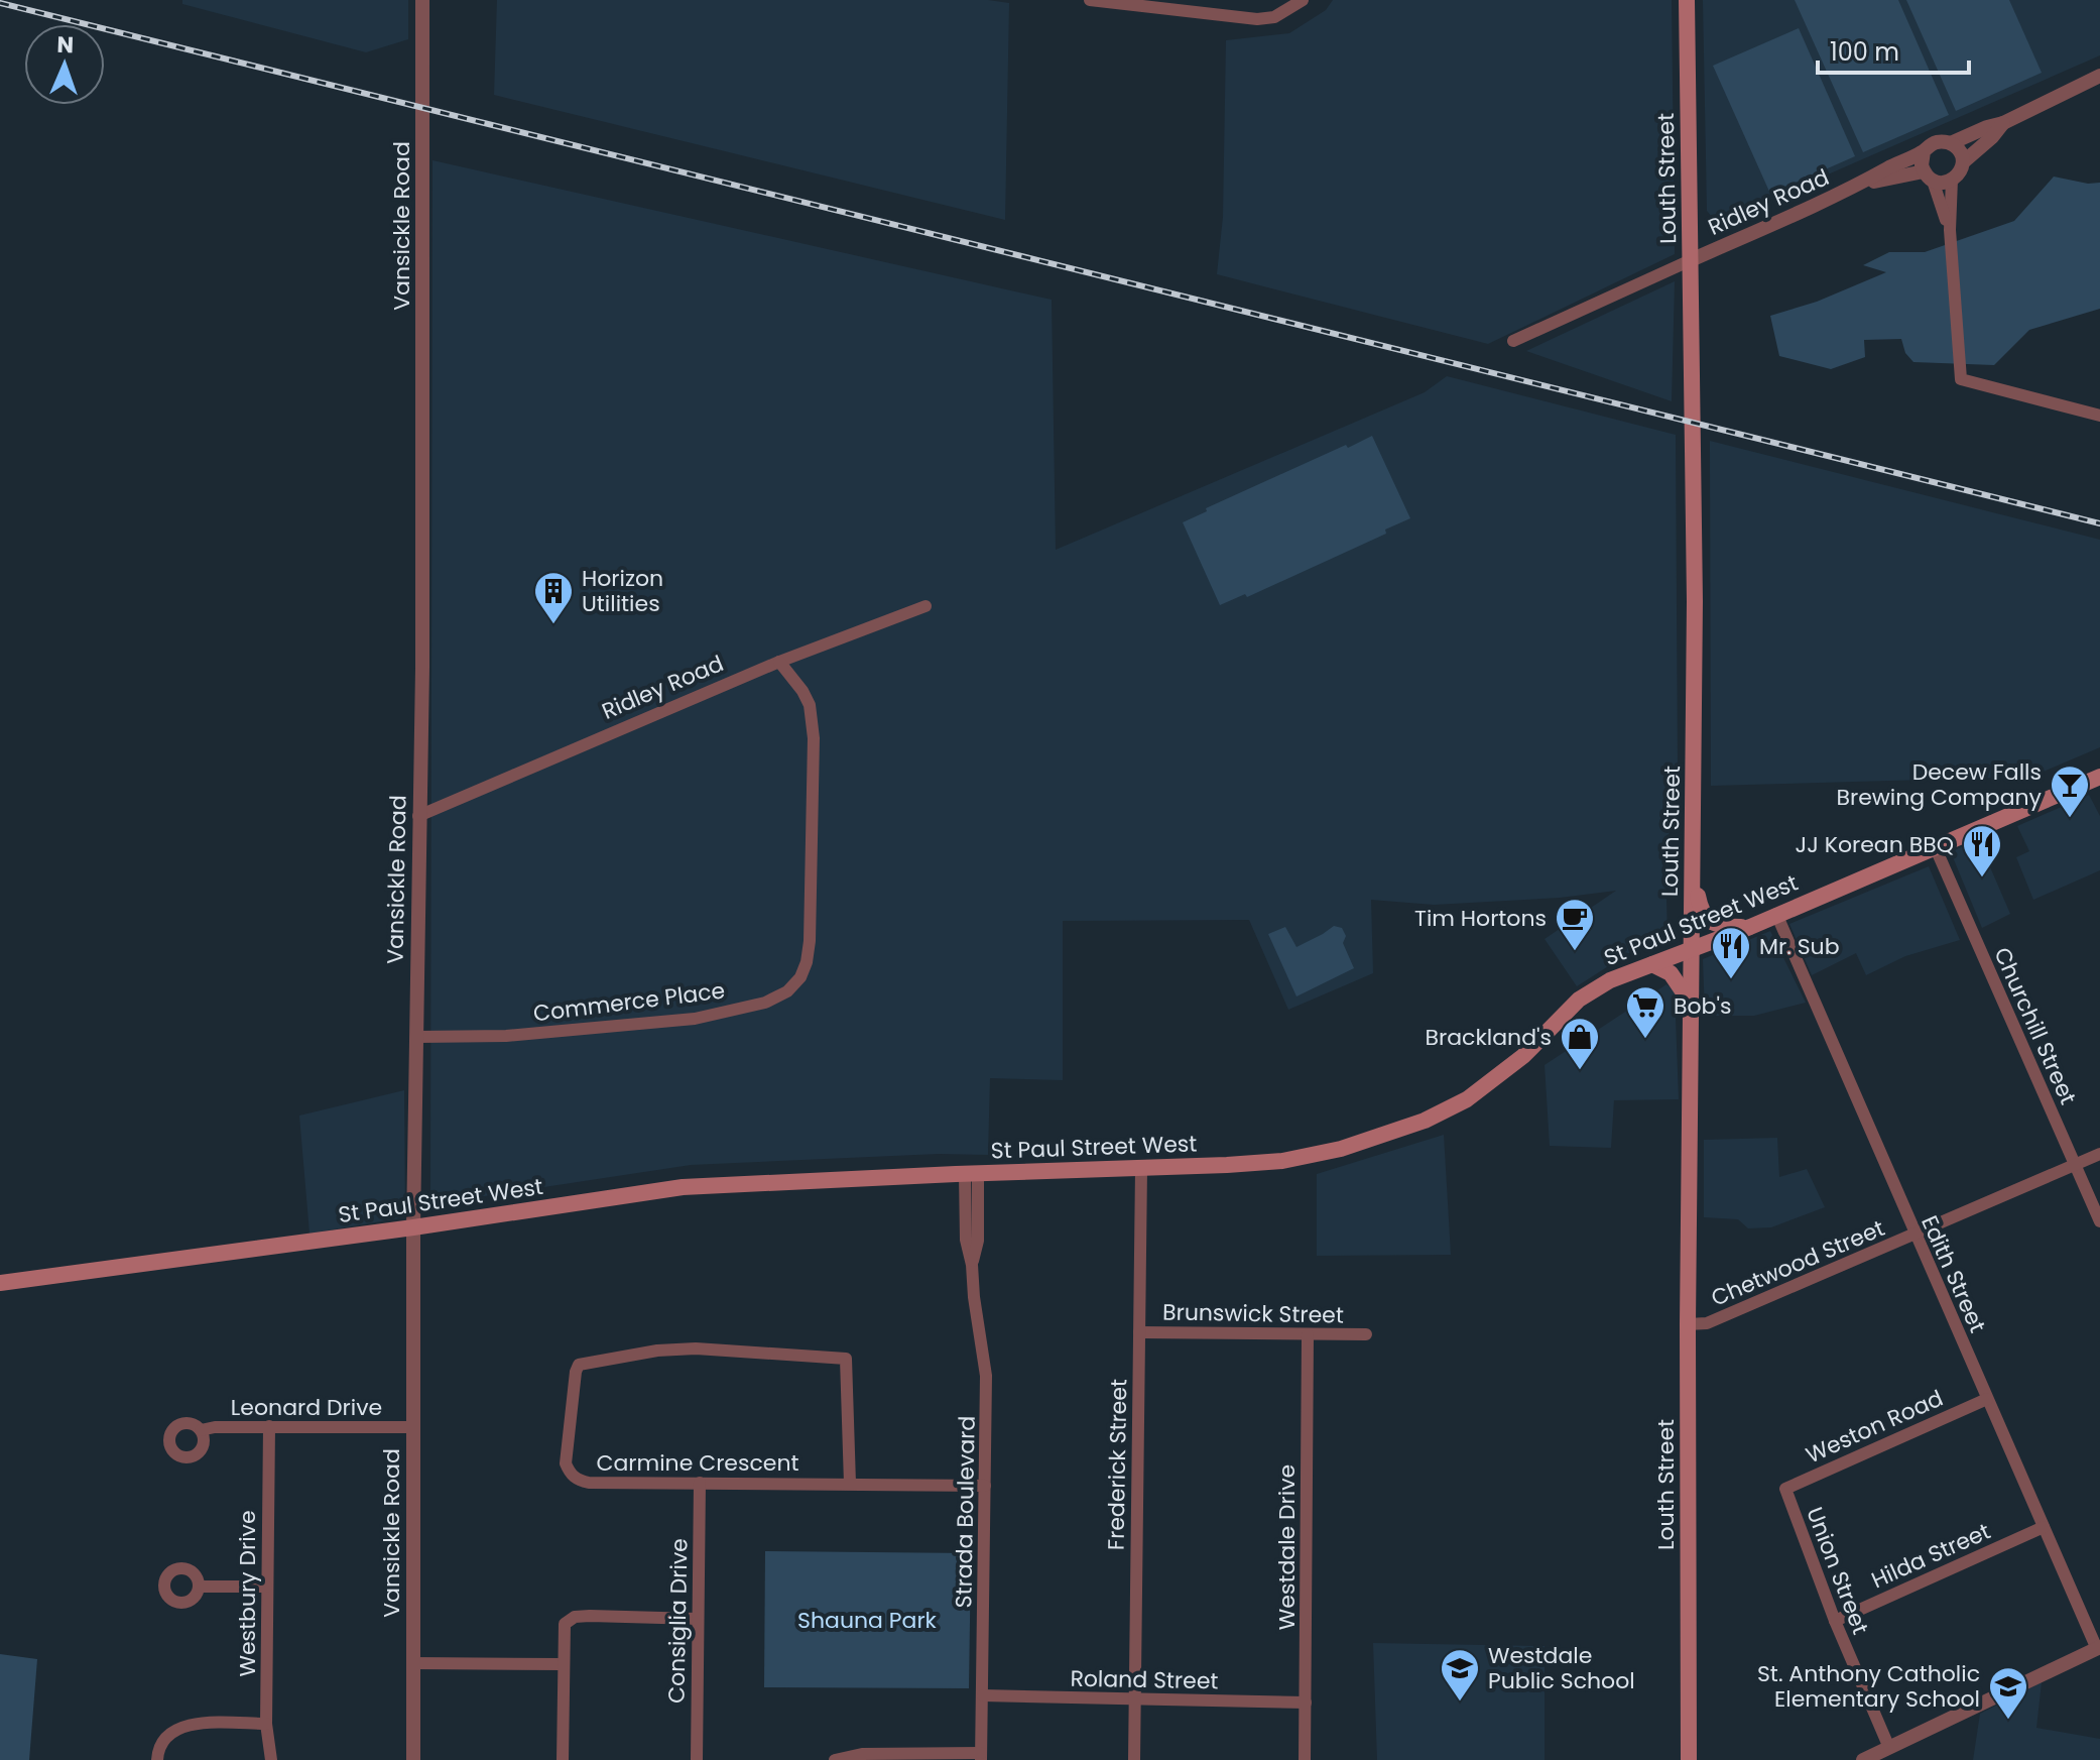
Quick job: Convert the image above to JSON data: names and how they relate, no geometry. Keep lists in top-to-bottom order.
{
  "streets": {
    "main road": ["Louth Street", "St Paul Street West"],
    "street": [
      "Ridley Road",
      "Vansickle Road",
      "Commerce Place",
      "Churchill Street",
      "Chetwood Street",
      "Edith Street",
      "Brunswick Street",
      "Leonard Drive",
      "Weston Road",
      "Carmine Crescent",
      "Frederick Street",
      "Strada Boulevard",
      "Westdale Drive",
      "Hilda Street",
      "Union Street",
      "Westbury Drive",
      "Consiglia Drive",
      "Roland Street"
    ]
  },
  "crossings": [
    ["Louth Street", "Ridley Road"],
    ["Louth Street", "St Paul Street West"],
    ["Louth Street", "Chetwood Street"],
    ["Ridley Road", "Vansickle Road"],
    ["Ridley Road", "Commerce Place"],
    ["Vansickle Road", "St Paul Street West"],
    ["Vansickle Road", "Commerce Place"],
    ["Vansickle Road", "Leonard Drive"],
    ["St Paul Street West", "Churchill Street"],
    ["St Paul Street West", "Edith Street"],
    ["St Paul Street West", "Frederick Street"],
    ["St Paul Street West", "Strada Boulevard"],
    ["Churchill Street", "Chetwood Street"],
    ["Chetwood Street", "Edith Street"],
    ["Edith Street", "Weston Road"],
    ["Edith Street", "Hilda Street"],
    ["Brunswick Street", "Frederick Street"],
    ["Brunswick Street", "Westdale Drive"],
    ["Leonard Drive", "Westbury Drive"],
    ["Weston Road", "Union Street"],
    ["Carmine Crescent", "Strada Boulevard"],
    ["Carmine Crescent", "Consiglia Drive"],
    ["Frederick Street", "Roland Street"],
    ["Strada Boulevard", "Roland Street"],
    ["Westdale Drive", "Roland Street"],
    ["Hilda Street", "Union Street"]
  ],
  "parks": ["Shauna Park"],
  "places": {
    "building": ["Horizon Utilities"],
    "bar": ["Decew Falls Brewing Company"],
    "restaurant": ["JJ Korean BBQ", "Mr. Sub"],
    "cafe": ["Tim Hortons"],
    "supermarket": ["Bob's"],
    "shop": ["Brackland's"],
    "school or university": ["Westdale Public School", "St. Anthony Catholic Elementary School"]
  },
  "scale_bar": "100 m",
  "north": "top"
}
